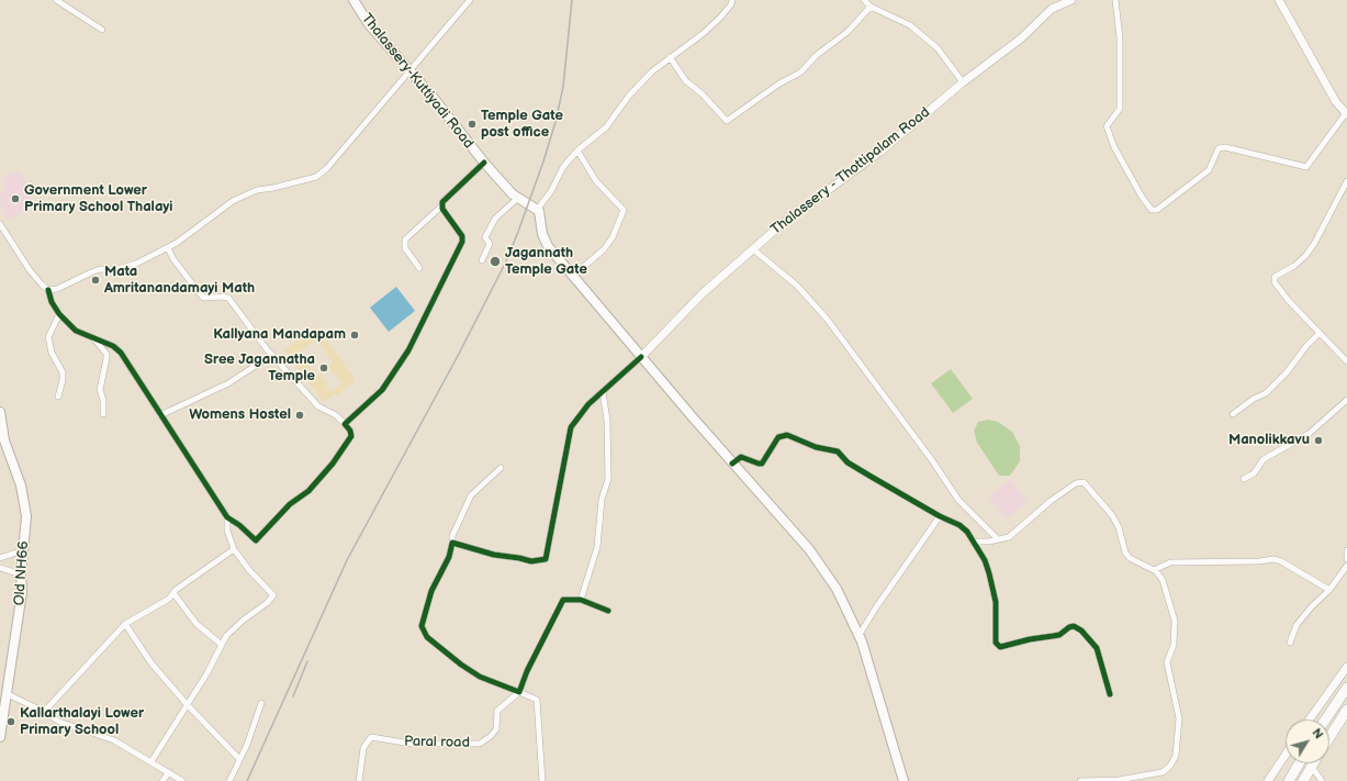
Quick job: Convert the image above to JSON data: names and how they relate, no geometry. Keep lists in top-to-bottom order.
{
  "streets": {
    "main road": ["Thalassery-Kuttiyadi Road", "Thalassery - Thottipalam Road", "Old NH66"],
    "street": ["Paral road"]
  },
  "places": [
    "Temple Gate post office",
    "Government Lower Primary School Thalayi",
    "Jagannath Temple Gate",
    "Mata Amritanandamayi Math",
    "Kallyana Mandapam",
    "Sree Jagannatha Temple",
    "Womens Hostel",
    "Manolikkavu",
    "Kallarthalayi Lower Primary School"
  ],
  "north": "top right"
}
